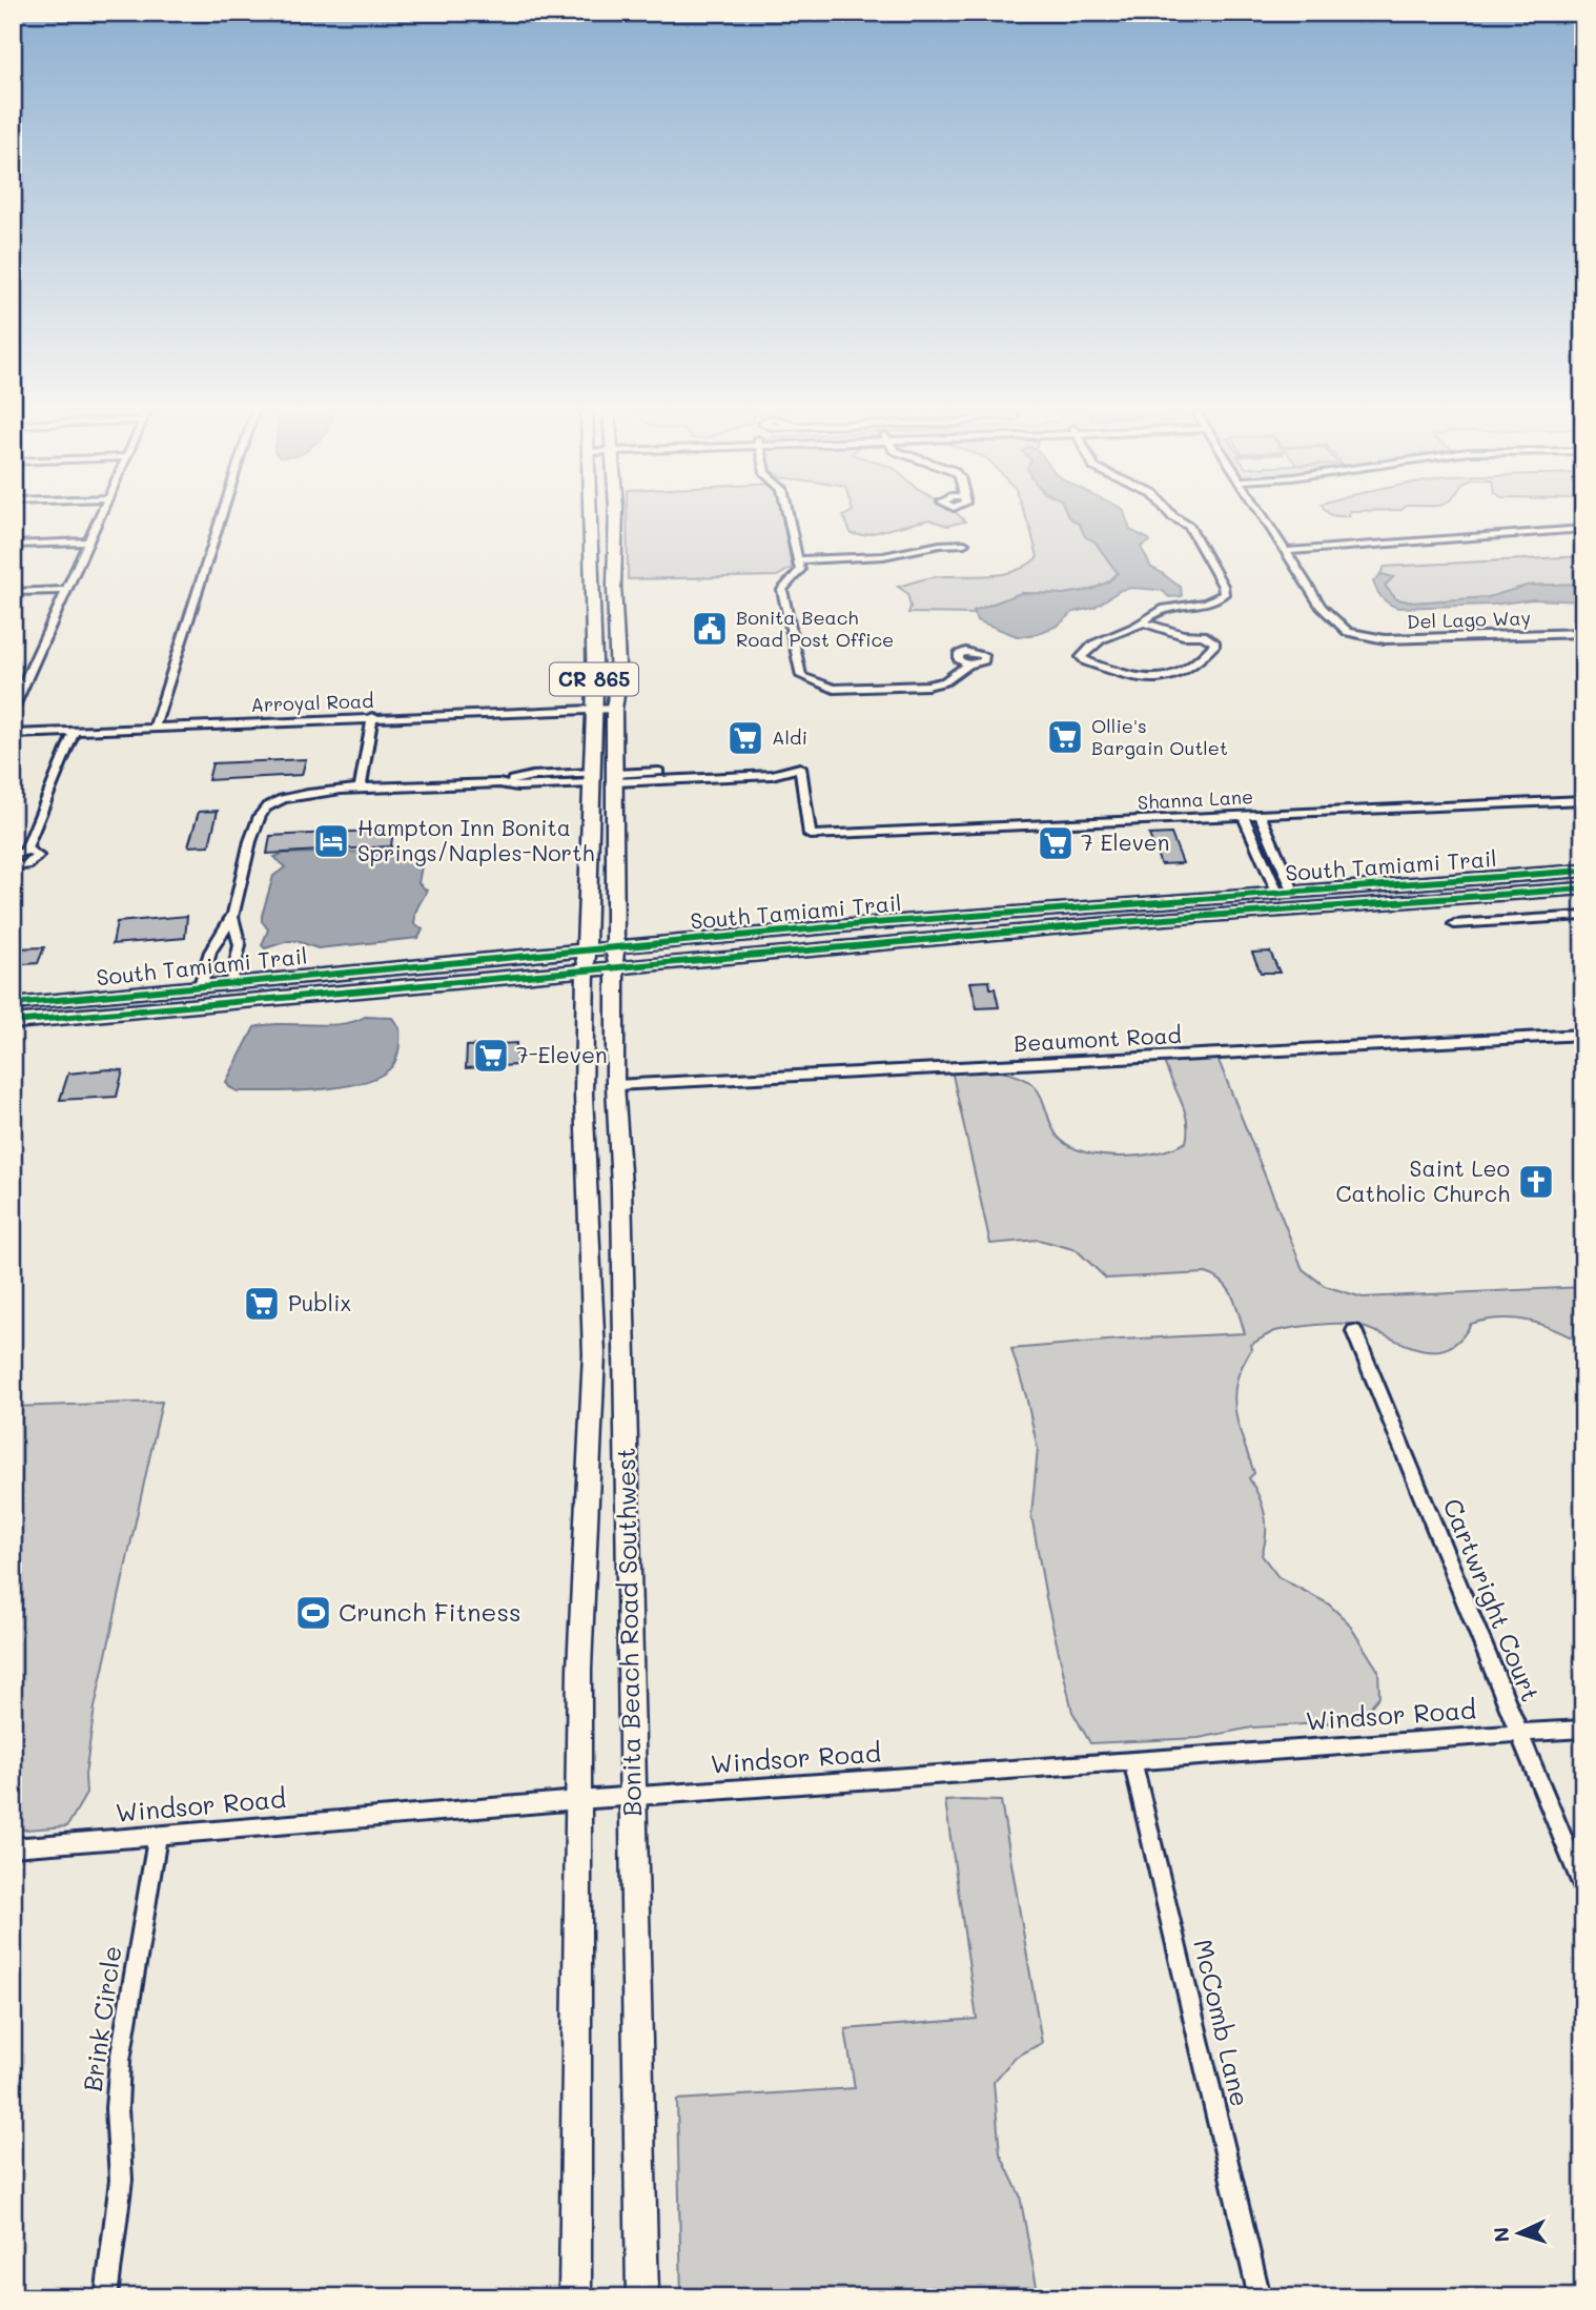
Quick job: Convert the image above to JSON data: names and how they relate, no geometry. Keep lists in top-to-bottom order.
{
  "streets": {
    "main road": ["CR 865", "South Tamiami Trail", "Bonita Beach Road Southwest"],
    "street": [
      "Del Lago Way",
      "Arroyal Road",
      "Shanna Lane",
      "Beaumont Road",
      "Cartwright Court",
      "Windsor Road",
      "Brink Circle",
      "McComb Lane"
    ]
  },
  "crossings": [
    ["CR 865", "Arroyal Road"],
    ["CR 865", "South Tamiami Trail"],
    ["CR 865", "Bonita Beach Road Southwest"],
    ["South Tamiami Trail", "Bonita Beach Road Southwest"],
    ["Beaumont Road", "Bonita Beach Road Southwest"],
    ["Cartwright Court", "Windsor Road"],
    ["Bonita Beach Road Southwest", "Windsor Road"],
    ["Windsor Road", "Brink Circle"],
    ["Windsor Road", "McComb Lane"]
  ],
  "places": {
    "public building": ["Bonita Beach Road Post Office"],
    "supermarket": [
      "Ollie's Bargain Outlet",
      "Aldi",
      "7 Eleven",
      "7-Eleven",
      "Publix"
    ],
    "hotel": ["Hampton Inn Bonita Springs/Naples-North"],
    "church": ["Saint Leo Catholic Church"],
    "sports": ["Crunch Fitness"]
  },
  "north": "left"
}
